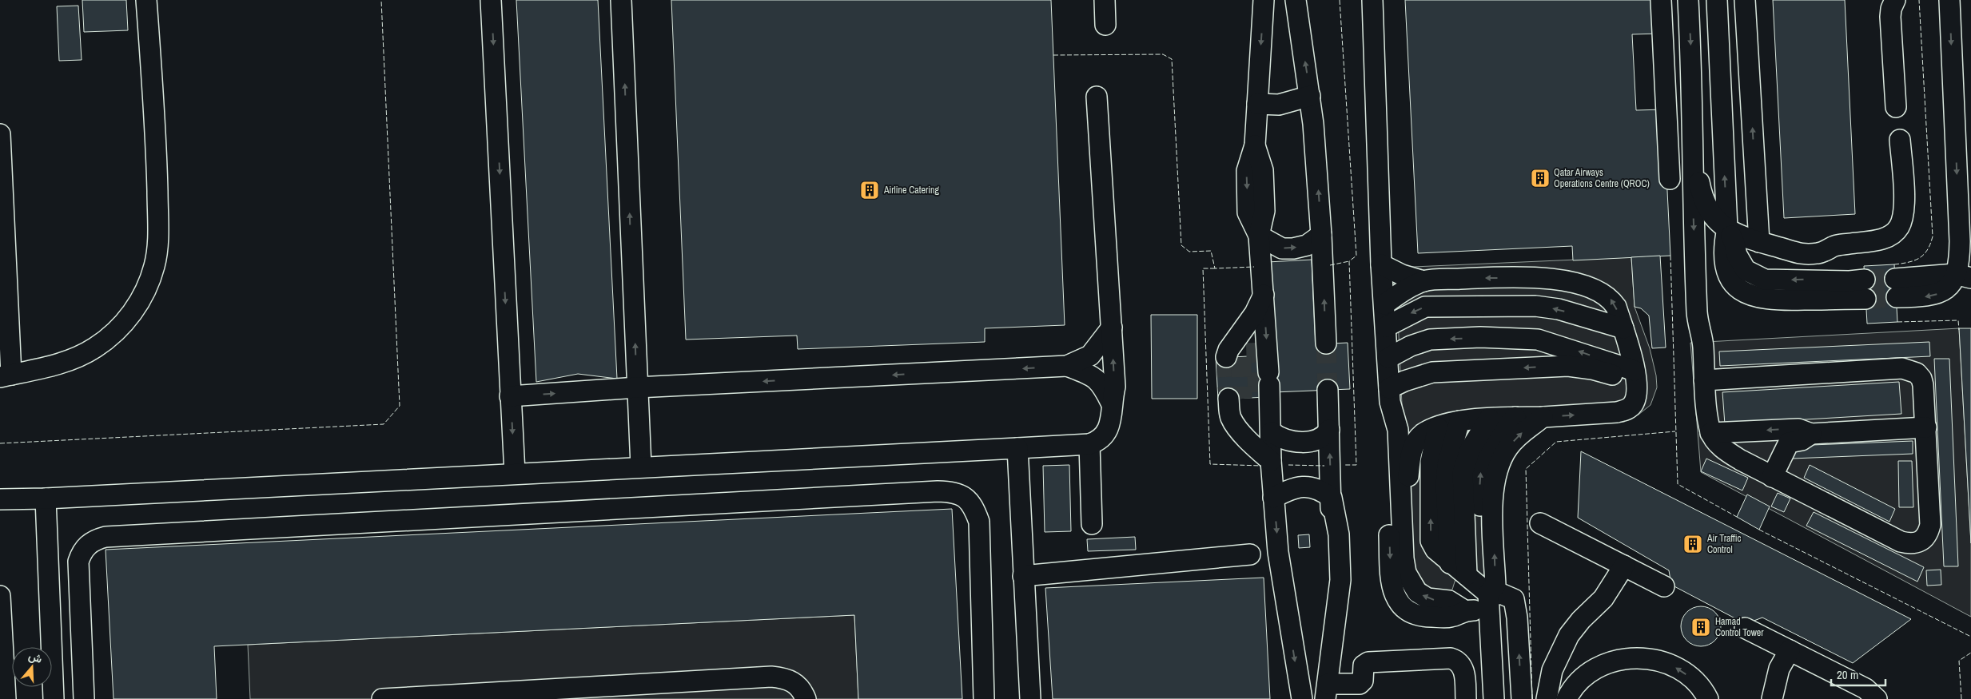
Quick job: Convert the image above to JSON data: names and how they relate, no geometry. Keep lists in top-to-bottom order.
{
  "places": {
    "building": [
      "Qatar Airways Operations Centre (QROC)",
      "Airline Catering",
      "Air Traffic Control",
      "Hamad Control Tower"
    ]
  },
  "scale_bar": "20 m",
  "north": "top"
}
